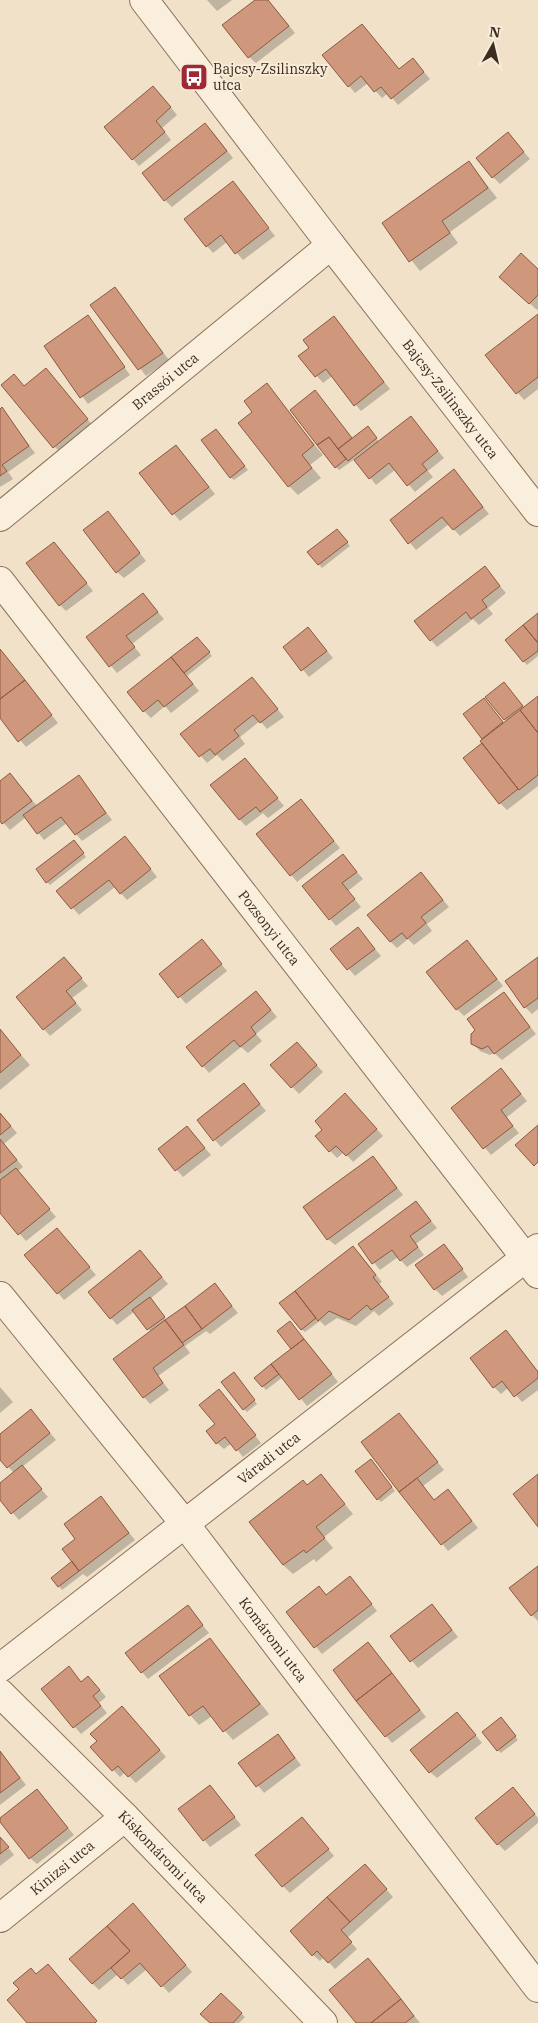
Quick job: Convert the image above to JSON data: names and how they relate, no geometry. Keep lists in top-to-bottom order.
{
  "streets": {
    "street": [
      "Brassói utca",
      "Bajcsy-Zsilinszky utca",
      "Pozsonyi utca",
      "Váradi utca",
      "Komáromi utca",
      "Kiskomáromi utca",
      "Kinizsi utca"
    ]
  },
  "crossings": [
    ["Brassói utca", "Bajcsy-Zsilinszky utca"],
    ["Pozsonyi utca", "Váradi utca"],
    ["Váradi utca", "Komáromi utca"],
    ["Kiskomáromi utca", "Kinizsi utca"]
  ],
  "places": {
    "bus stop": ["Bajcsy-Zsilinszky utca"]
  },
  "north": "top"
}
